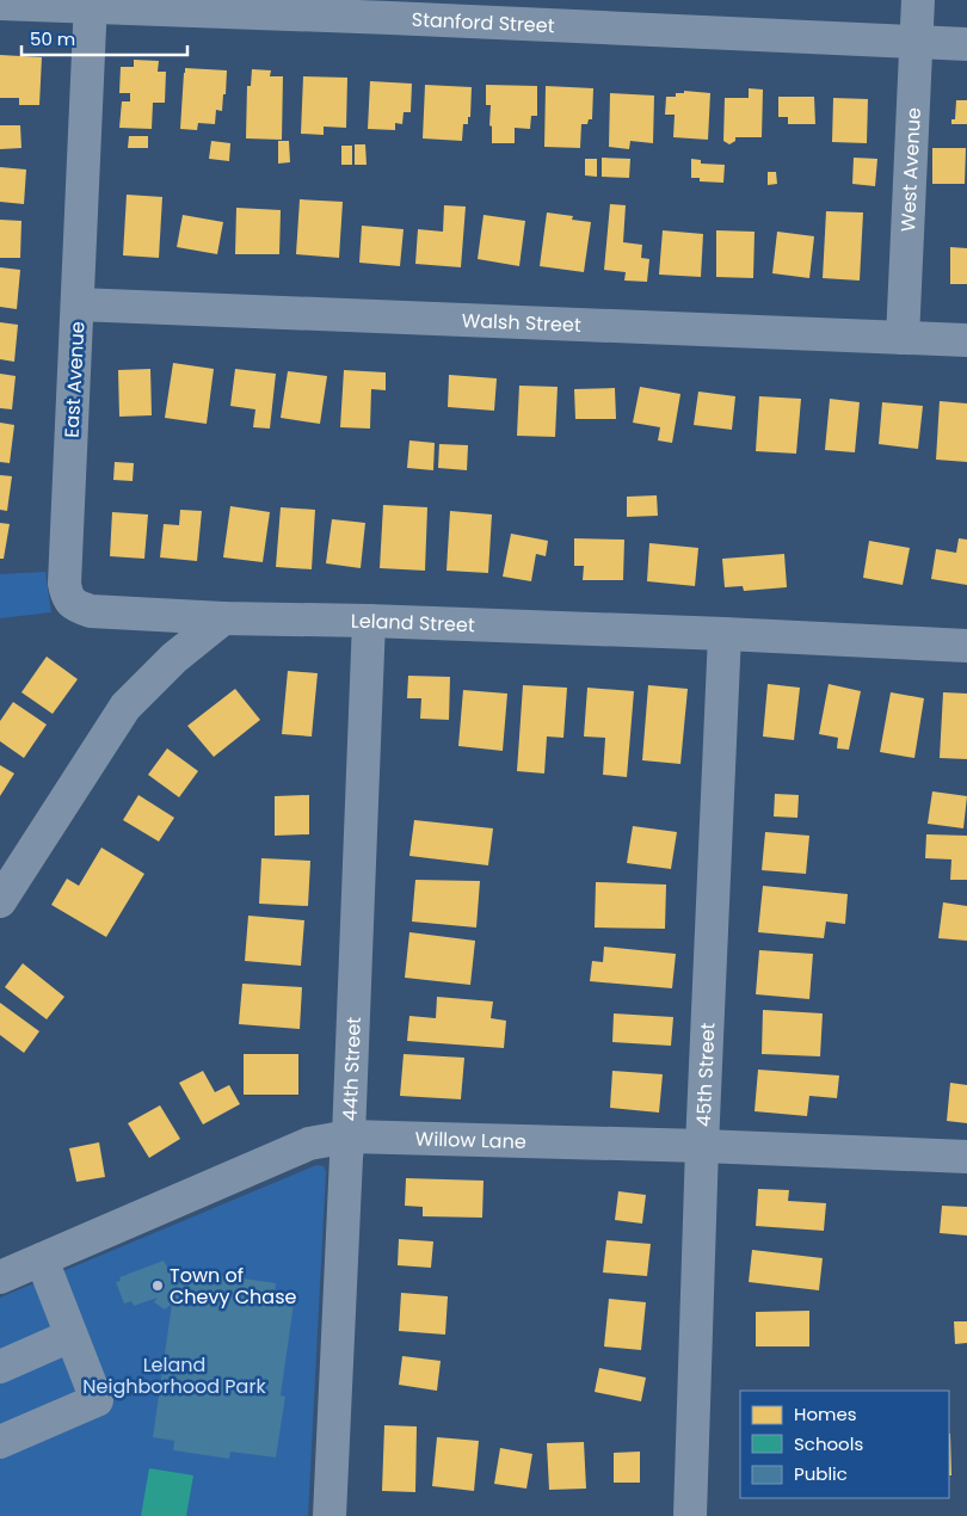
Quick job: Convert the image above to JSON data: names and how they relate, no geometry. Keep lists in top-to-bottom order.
{
  "streets": {
    "street": [
      "Stanford Street",
      "West Avenue",
      "Walsh Street",
      "East Avenue",
      "Leland Street",
      "44th Street",
      "45th Street",
      "Willow Lane"
    ]
  },
  "crossings": [
    ["Stanford Street", "West Avenue"],
    ["Stanford Street", "East Avenue"],
    ["West Avenue", "Walsh Street"],
    ["Walsh Street", "East Avenue"],
    ["East Avenue", "Leland Street"],
    ["Leland Street", "44th Street"],
    ["Leland Street", "45th Street"],
    ["44th Street", "Willow Lane"],
    ["45th Street", "Willow Lane"]
  ],
  "parks": ["Leland Neighborhood Park"],
  "places": ["Town of Chevy Chase"],
  "legend": ["Homes", "Schools", "Public"],
  "scale_bar": "50 m"
}
